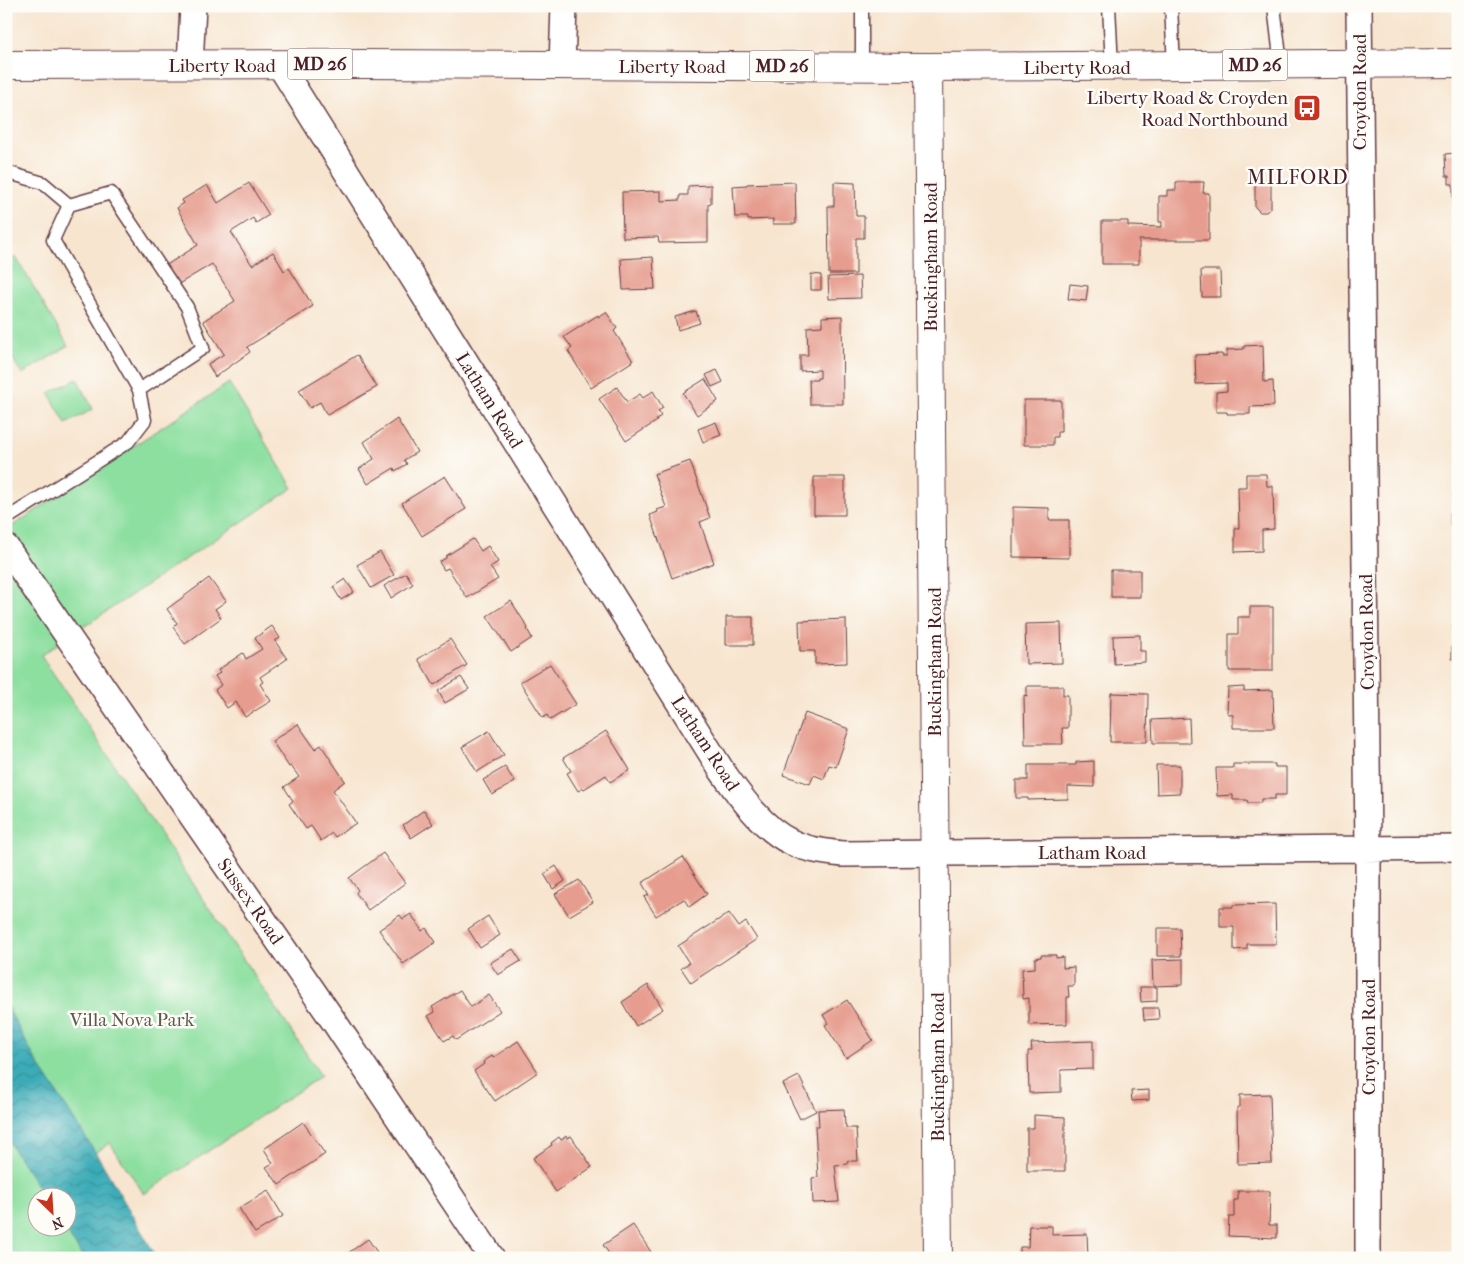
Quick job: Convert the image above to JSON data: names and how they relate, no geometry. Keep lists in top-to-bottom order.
{
  "streets": {
    "main road": ["MD 26", "Liberty Road", "Buckingham Road"],
    "street": ["Croydon Road", "Latham Road", "Sussex Road"]
  },
  "crossings": [
    ["Liberty Road", "Croydon Road"],
    ["Liberty Road", "Buckingham Road"],
    ["Liberty Road", "Latham Road"],
    ["Croydon Road", "Latham Road"],
    ["Buckingham Road", "Latham Road"]
  ],
  "districts": ["MILFORD"],
  "parks": ["Villa Nova Park"],
  "places": {
    "bus stop": ["Liberty Road & Croyden Road Northbound"]
  },
  "north": "bottom right"
}
